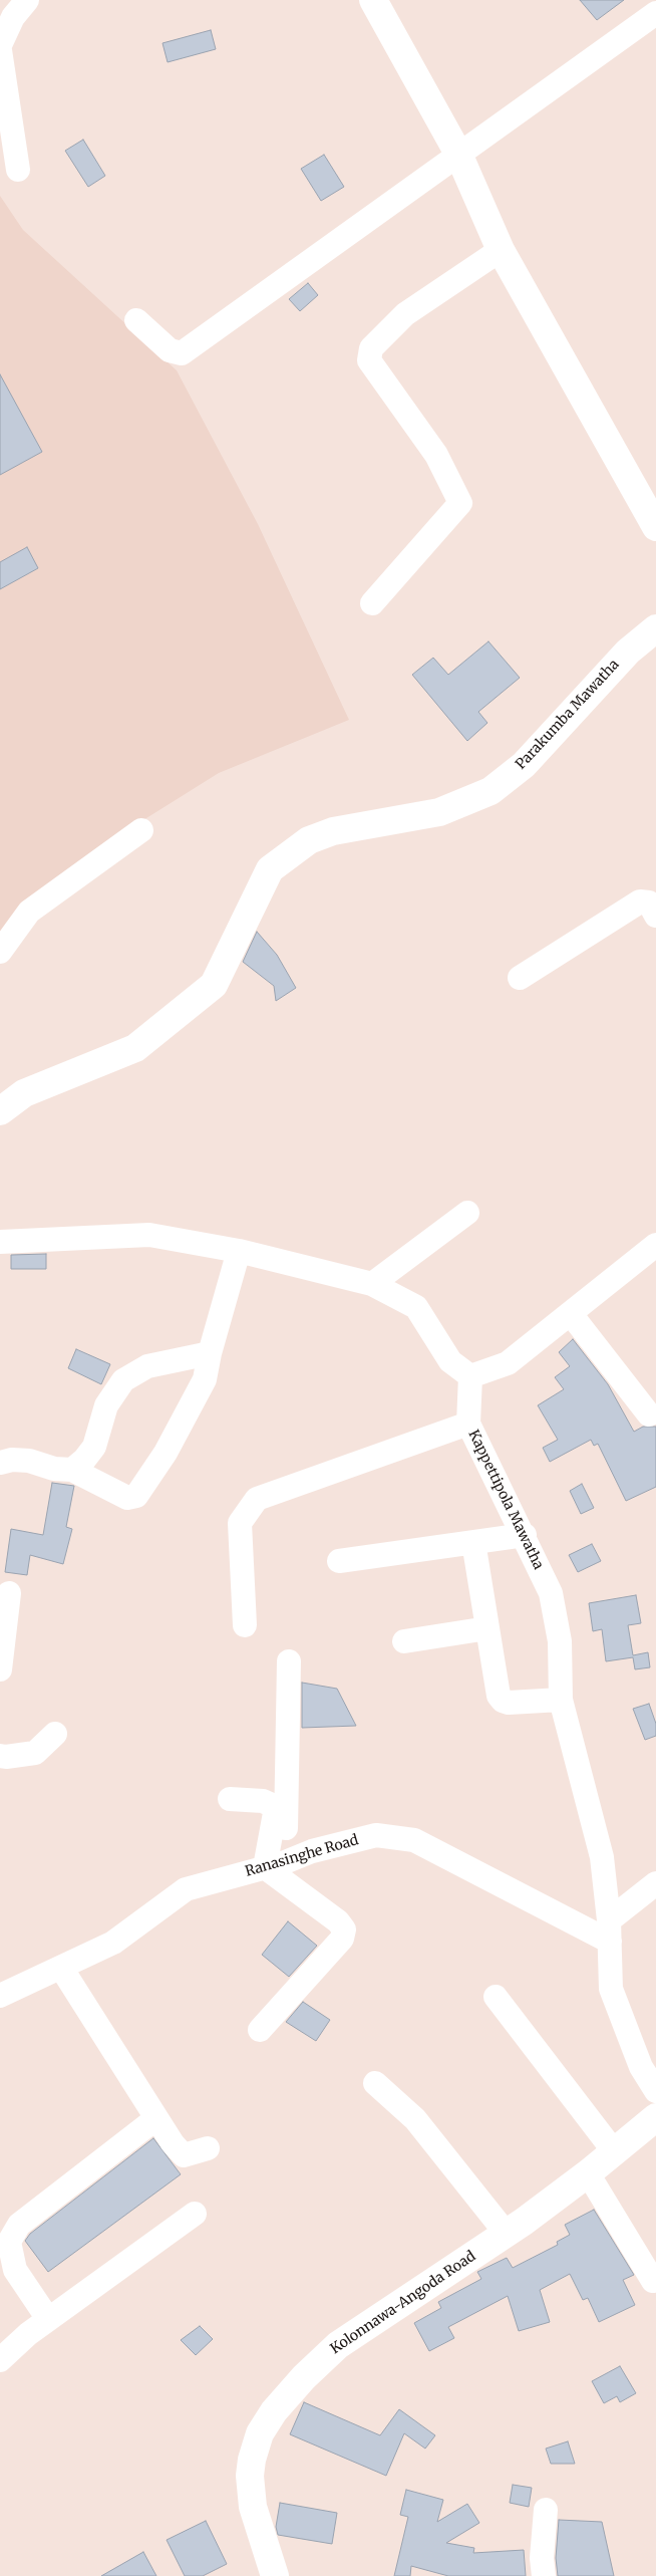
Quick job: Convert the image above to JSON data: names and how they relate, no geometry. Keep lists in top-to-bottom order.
{
  "streets": {
    "main road": ["Parakumba Mawatha", "Kolonnawa-Angoda Road"],
    "street": ["Kappettipola Mawatha", "Ranasinghe Road"]
  },
  "crossings": [
    ["Kappettipola Mawatha", "Ranasinghe Road"]
  ]
}
